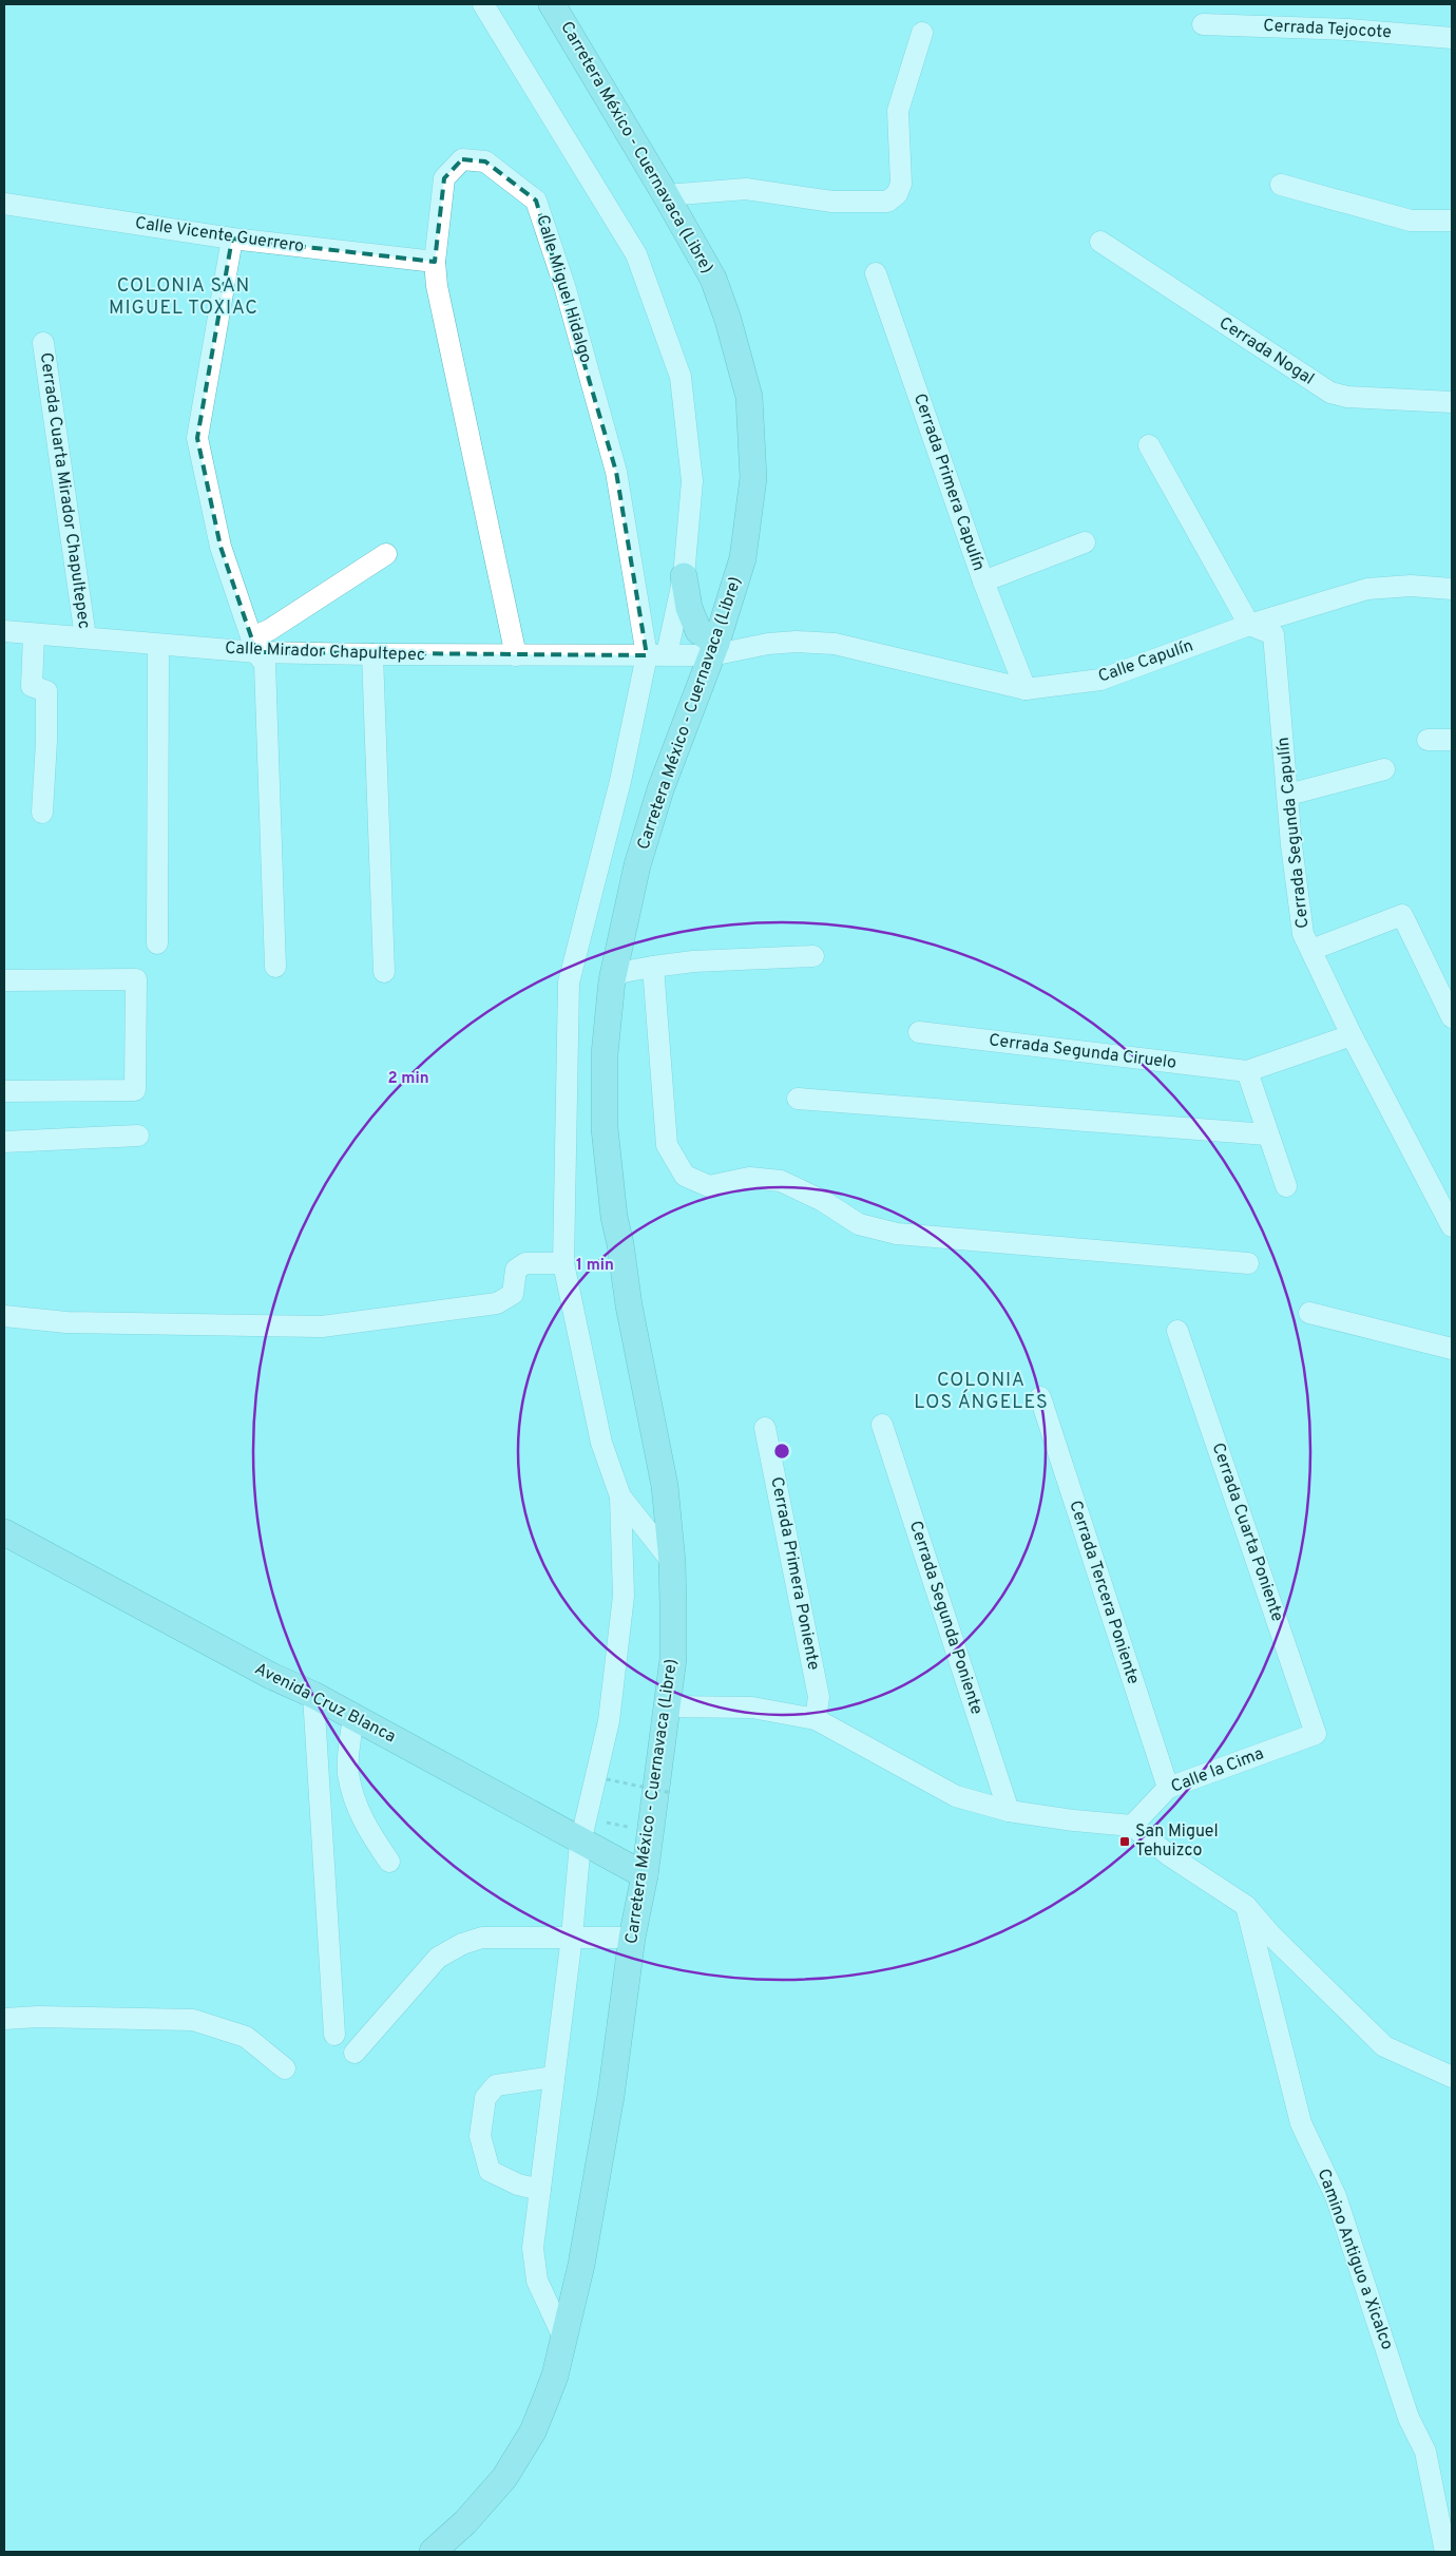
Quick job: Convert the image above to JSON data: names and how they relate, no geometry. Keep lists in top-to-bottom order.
{
  "streets": {
    "main road": ["Carretera México - Cuernavaca (Libre)", "Avenida Cruz Blanca"],
    "street": [
      "Cerrada Tejocote",
      "Calle Vicente Guerrero",
      "Calle Miguel Hidalgo",
      "Cerrada Nogal",
      "Cerrada Primera Capulín",
      "Cerrada Cuarta Mirador Chapultepec",
      "Calle Mirador Chapultepec",
      "Calle Capulín",
      "Cerrada Segunda Capulín",
      "Cerrada Segunda Ciruelo",
      "Cerrada Cuarta Poniente",
      "Cerrada Primera Poniente",
      "Cerrada Tercera Poniente",
      "Cerrada Segunda Poniente",
      "Calle la Cima",
      "Camino Antiguo a Xicalco"
    ]
  },
  "crossings": [
    ["Carretera México - Cuernavaca (Libre)", "Calle Capulín"],
    ["Carretera México - Cuernavaca (Libre)", "Avenida Cruz Blanca"],
    ["Calle Vicente Guerrero", "Calle Miguel Hidalgo"],
    ["Calle Miguel Hidalgo", "Calle Mirador Chapultepec"],
    ["Calle Miguel Hidalgo", "Calle Capulín"],
    ["Cerrada Primera Capulín", "Calle Capulín"],
    ["Cerrada Cuarta Mirador Chapultepec", "Calle Mirador Chapultepec"],
    ["Calle Mirador Chapultepec", "Calle Capulín"],
    ["Calle Capulín", "Cerrada Segunda Capulín"],
    ["Cerrada Cuarta Poniente", "Calle la Cima"],
    ["Cerrada Tercera Poniente", "Calle la Cima"]
  ],
  "districts": ["COLONIA SAN MIGUEL TOXIAC", "COLONIA LOS ÁNGELES"],
  "places": {
    "transit": ["San Miguel Tehuizco"]
  },
  "rings": ["2 min", "1 min"]
}
